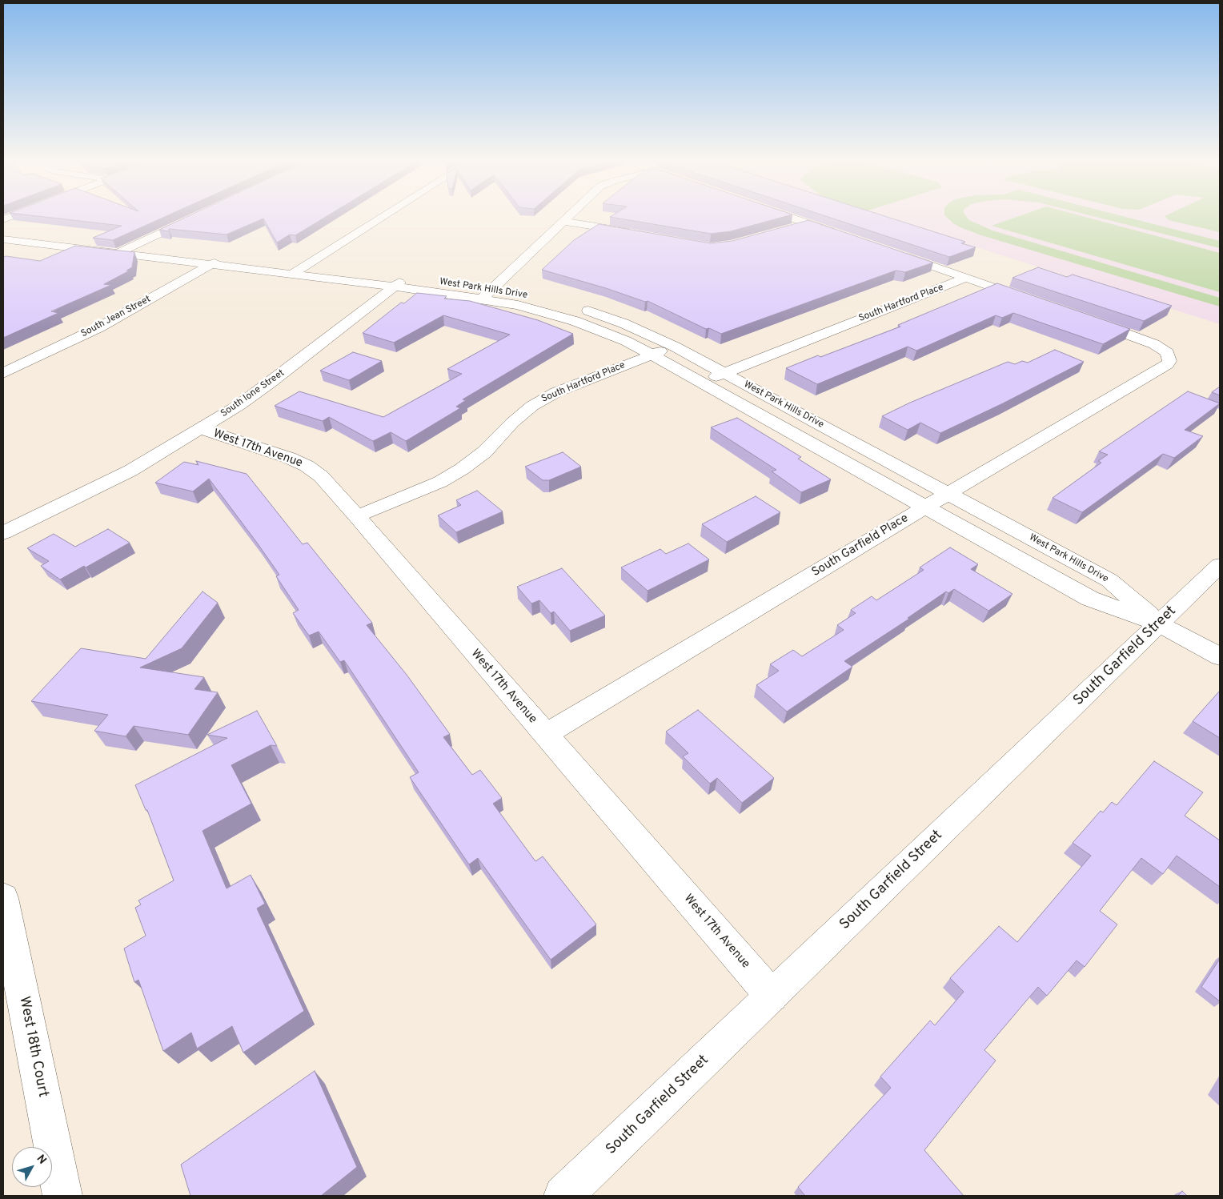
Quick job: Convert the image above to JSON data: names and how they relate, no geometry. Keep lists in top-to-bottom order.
{
  "streets": {
    "street": [
      "West Park Hills Drive",
      "South Hartford Place",
      "South Jean Street",
      "South Ione Street",
      "West 17th Avenue",
      "South Garfield Place",
      "South Garfield Street",
      "West 18th Court"
    ]
  },
  "crossings": [
    ["West Park Hills Drive", "South Hartford Place"],
    ["West Park Hills Drive", "South Jean Street"],
    ["West Park Hills Drive", "South Ione Street"],
    ["West Park Hills Drive", "South Garfield Place"],
    ["West Park Hills Drive", "South Garfield Street"],
    ["South Hartford Place", "West 17th Avenue"],
    ["South Ione Street", "West 17th Avenue"],
    ["West 17th Avenue", "South Garfield Place"],
    ["West 17th Avenue", "South Garfield Street"]
  ],
  "north": "top right"
}
